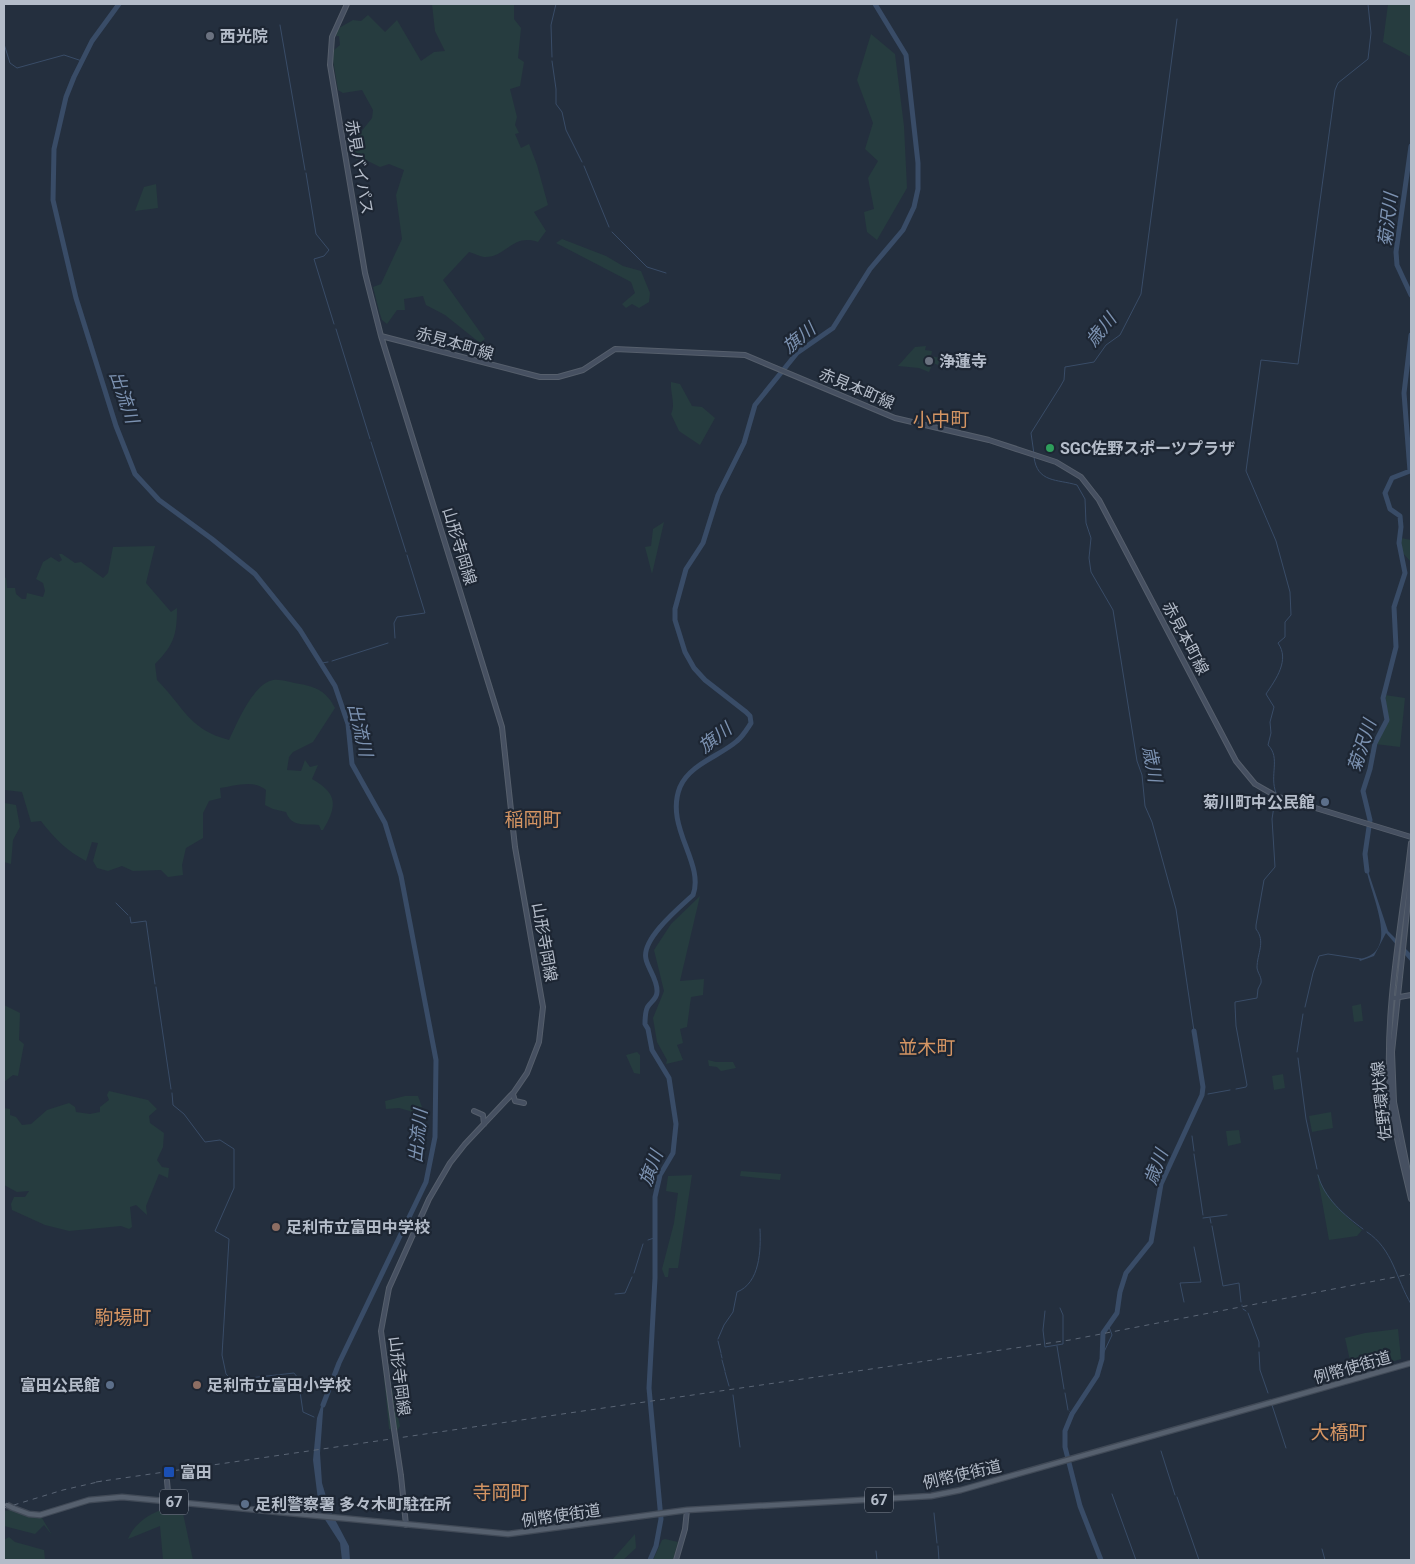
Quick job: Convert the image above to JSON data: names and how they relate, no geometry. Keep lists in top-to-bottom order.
{
  "streets": {
    "main road": [
      "赤見バイパス",
      "赤見本町線",
      "山形寺岡線",
      "佐野環状線",
      "例幣使街道",
      "67"
    ]
  },
  "crossings": [
    ["赤見バイパス", "赤見本町線"],
    ["赤見バイパス", "山形寺岡線"],
    ["赤見本町線", "山形寺岡線"],
    ["山形寺岡線", "例幣使街道"],
    ["山形寺岡線", "67"],
    ["例幣使街道", "67"]
  ],
  "districts": [
    "小中町",
    "稲岡町",
    "並木町",
    "駒場町",
    "大橋町",
    "寺岡町"
  ],
  "water": [
    "菊沢川",
    "歳川",
    "旗川",
    "出流川"
  ],
  "places": {
    "other": [
      "西光院",
      "浄蓮寺",
      "SGC佐野スポーツプラザ",
      "菊川町中公民館",
      "足利市立富田中学校",
      "富田公民館",
      "足利市立富田小学校",
      "足利警察署 多々木町駐在所"
    ],
    "transit": ["富田"]
  }
}
